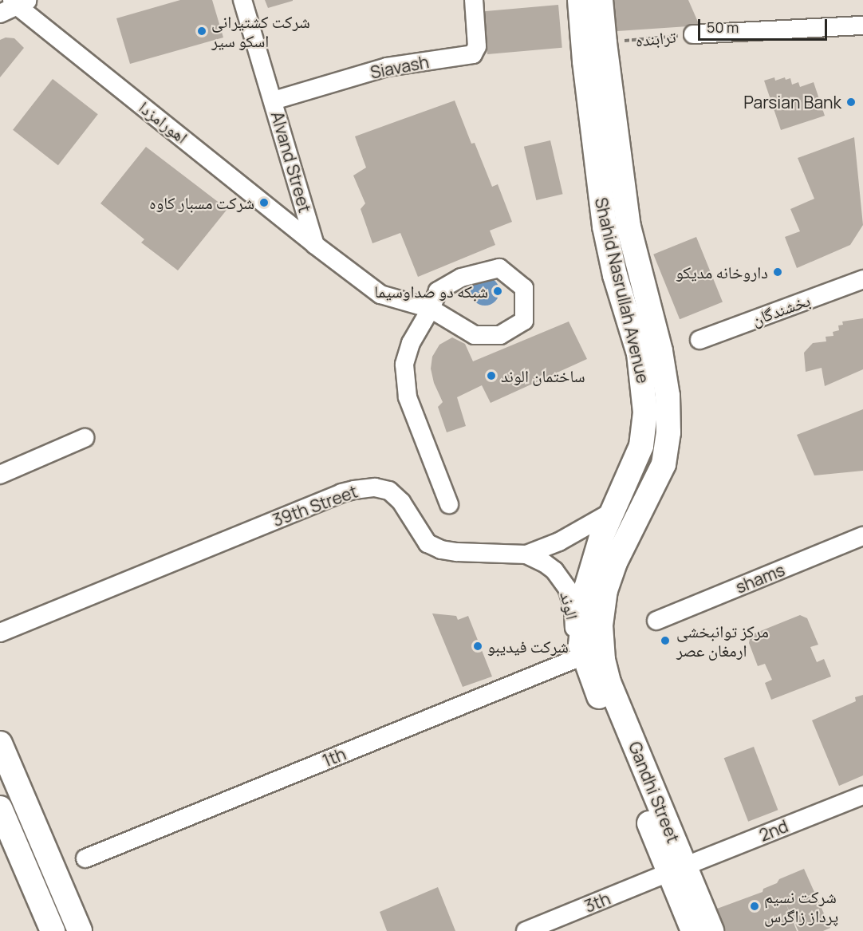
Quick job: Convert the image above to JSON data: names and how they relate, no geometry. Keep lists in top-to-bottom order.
{
  "streets": {
    "main road": ["Shahid Nasrullah Avenue", "Gandhi Street"],
    "street": [
      "ترابنده",
      "Siavash",
      "اهورامزدا",
      "Alvand Street",
      "بخشندگان",
      "39th Street",
      "shams",
      "الوند",
      "1th",
      "2nd",
      "3th"
    ]
  },
  "crossings": [
    ["Siavash", "Alvand Street"],
    ["اهورامزدا", "Alvand Street"],
    ["Shahid Nasrullah Avenue", "39th Street"],
    ["Shahid Nasrullah Avenue", "الوند"],
    ["Shahid Nasrullah Avenue", "1th"],
    ["Shahid Nasrullah Avenue", "Gandhi Street"],
    ["39th Street", "الوند"],
    ["الوند", "1th"],
    ["الوند", "Gandhi Street"],
    ["1th", "Gandhi Street"],
    ["Gandhi Street", "2nd"],
    ["Gandhi Street", "3th"],
    ["2nd", "3th"]
  ],
  "places": [
    "شرکت کشتیرانی اسکو سیر",
    "Parsian Bank",
    "شرکت مسبار کاوه",
    "داروخانه مدیکو",
    "شبکه دو صداوسیما",
    "ساختمان الوند",
    "مرکز توانبخشی ارمغان عصر",
    "شرکت فیدیبو",
    "شرکت نسیم پرداز زاگرس"
  ],
  "scale_bar": "50 m"
}
